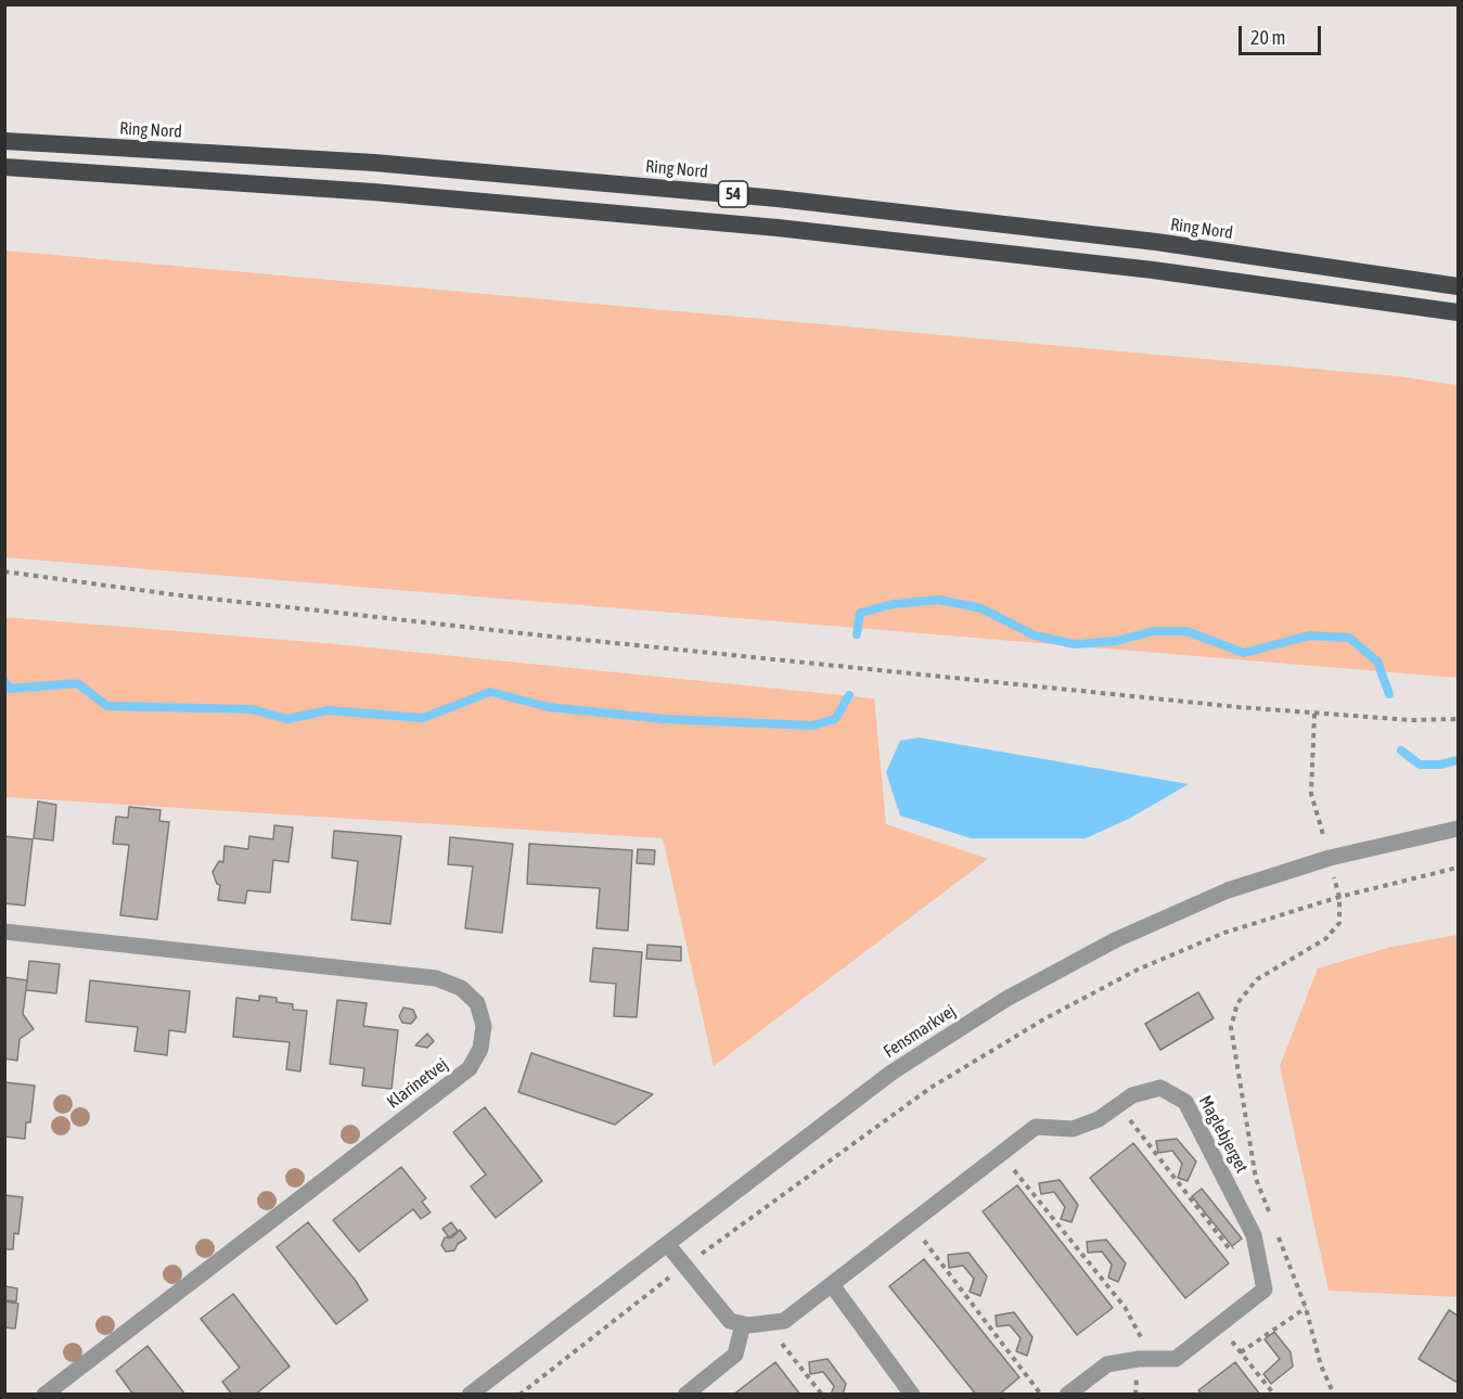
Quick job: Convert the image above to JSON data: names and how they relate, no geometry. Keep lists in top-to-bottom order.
{
  "streets": {
    "highway": ["Ring Nord", "54"],
    "street": ["Fensmarkvej", "Klarinetvej", "Maglebjerget"]
  },
  "scale_bar": "20 m"
}
